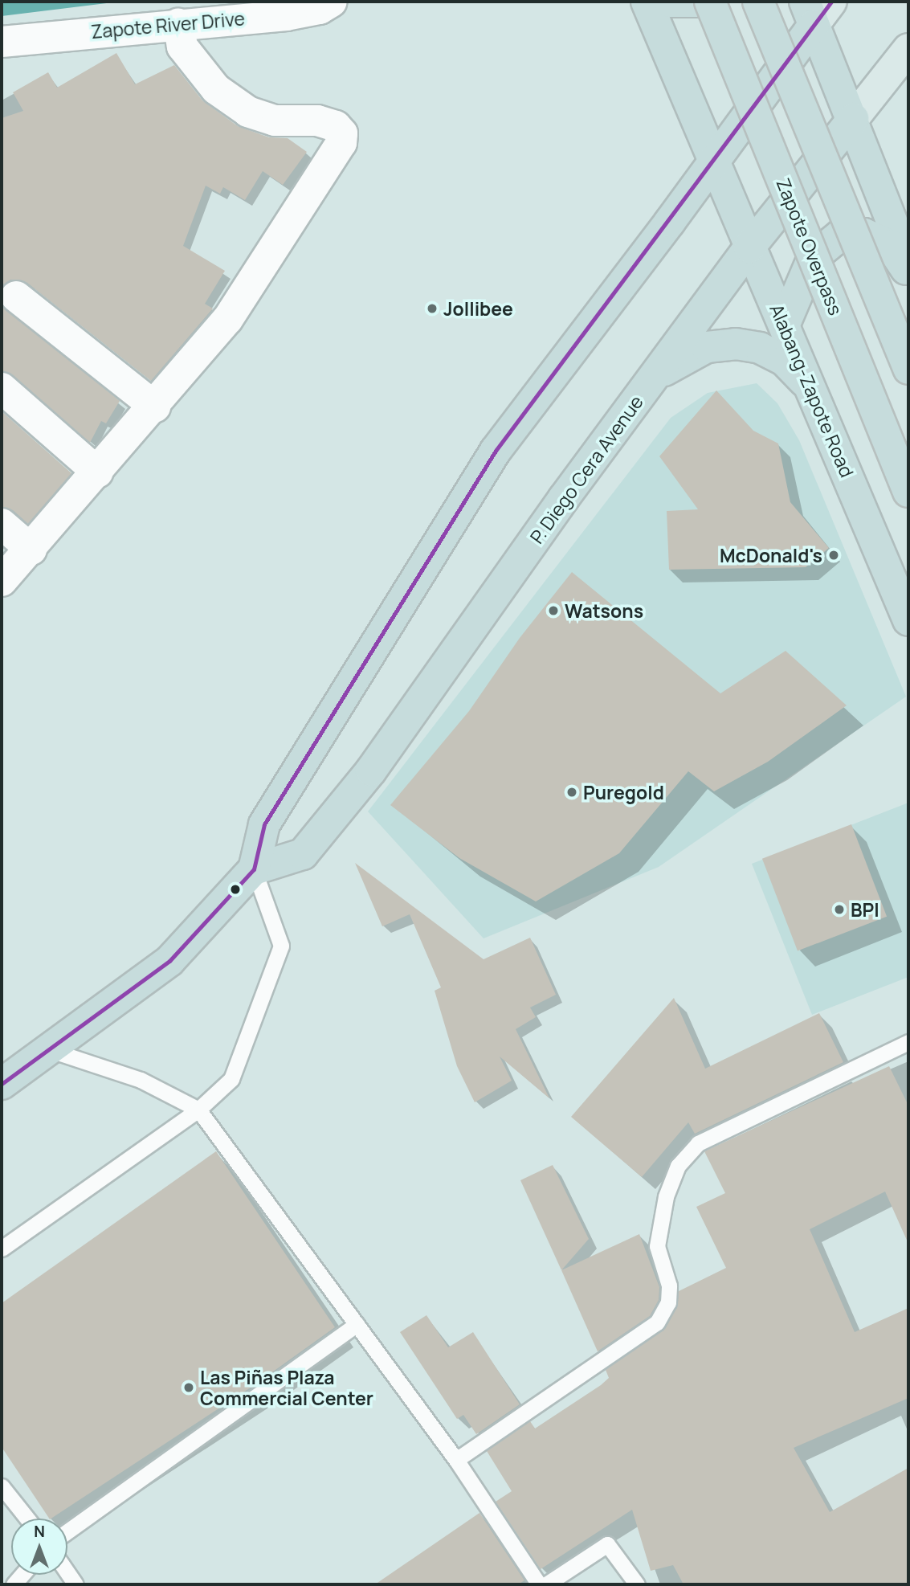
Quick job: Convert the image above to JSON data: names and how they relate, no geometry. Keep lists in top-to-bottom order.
{
  "streets": {
    "highway": ["Zapote Overpass", "Alabang-Zapote Road", "P. Diego Cera Avenue"],
    "street": ["Zapote River Drive"]
  },
  "crossings": [
    ["Alabang-Zapote Road", "P. Diego Cera Avenue"]
  ],
  "places": [
    "Jollibee",
    "McDonald's",
    "Watsons",
    "Puregold",
    "BPI",
    "Las Piñas Plaza Commercial Center"
  ],
  "north": "top"
}
